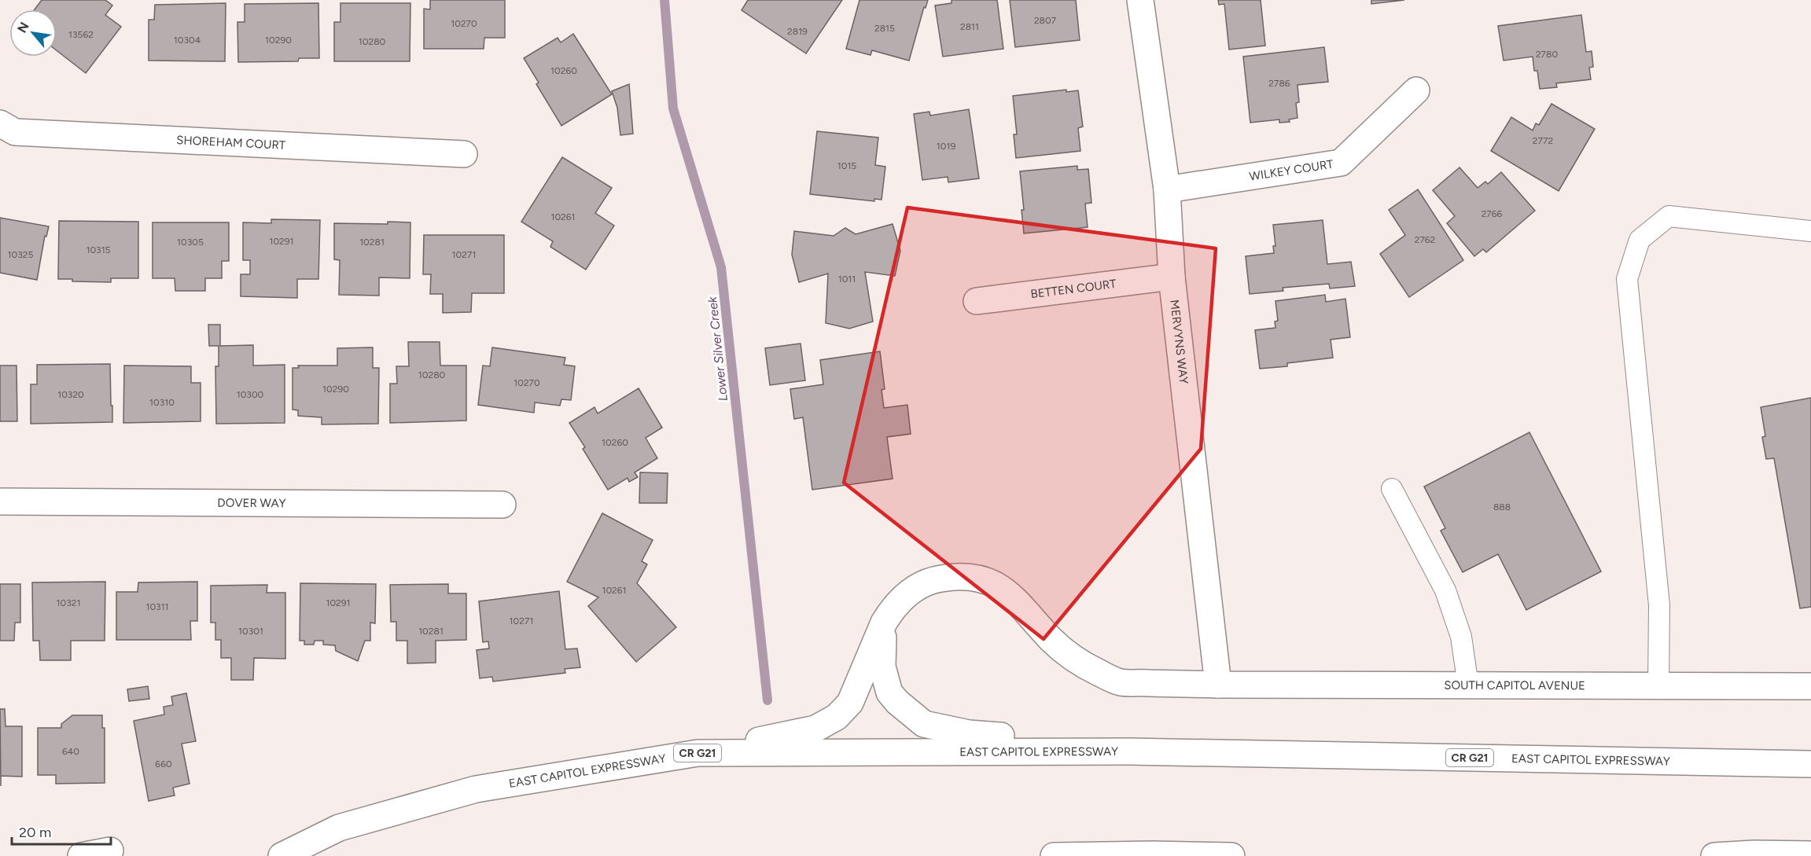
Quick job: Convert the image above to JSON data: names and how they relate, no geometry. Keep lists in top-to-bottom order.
{
  "streets": {
    "main road": [
      "SHOREHAM COURT",
      "WILKEY COURT",
      "BETTEN COURT",
      "MERVYNS WAY",
      "DOVER WAY",
      "SOUTH CAPITOL AVENUE",
      "EAST CAPITOL EXPRESSWAY",
      "CR G21"
    ]
  },
  "crossings": [
    ["WILKEY COURT", "MERVYNS WAY"],
    ["BETTEN COURT", "MERVYNS WAY"],
    ["MERVYNS WAY", "SOUTH CAPITOL AVENUE"],
    ["SOUTH CAPITOL AVENUE", "EAST CAPITOL EXPRESSWAY"]
  ],
  "water": ["Lower Silver Creek"],
  "house_numbers": [
    "2807",
    "10270",
    "2811",
    "2815",
    "2819",
    "13562",
    "10304",
    "10290",
    "10280",
    "2780",
    "10260",
    "2786",
    "2772",
    "1019",
    "1015",
    "2766",
    "10261",
    "2762",
    "10291",
    "10305",
    "10281",
    "10315",
    "10325",
    "10271",
    "1011",
    "10280",
    "10270",
    "10290",
    "10320",
    "10300",
    "10310",
    "10260",
    "888",
    "10261",
    "10321",
    "10291",
    "10311",
    "10271",
    "10301",
    "10281",
    "640",
    "660"
  ],
  "scale_bar": "20 m",
  "north": "top left"
}
